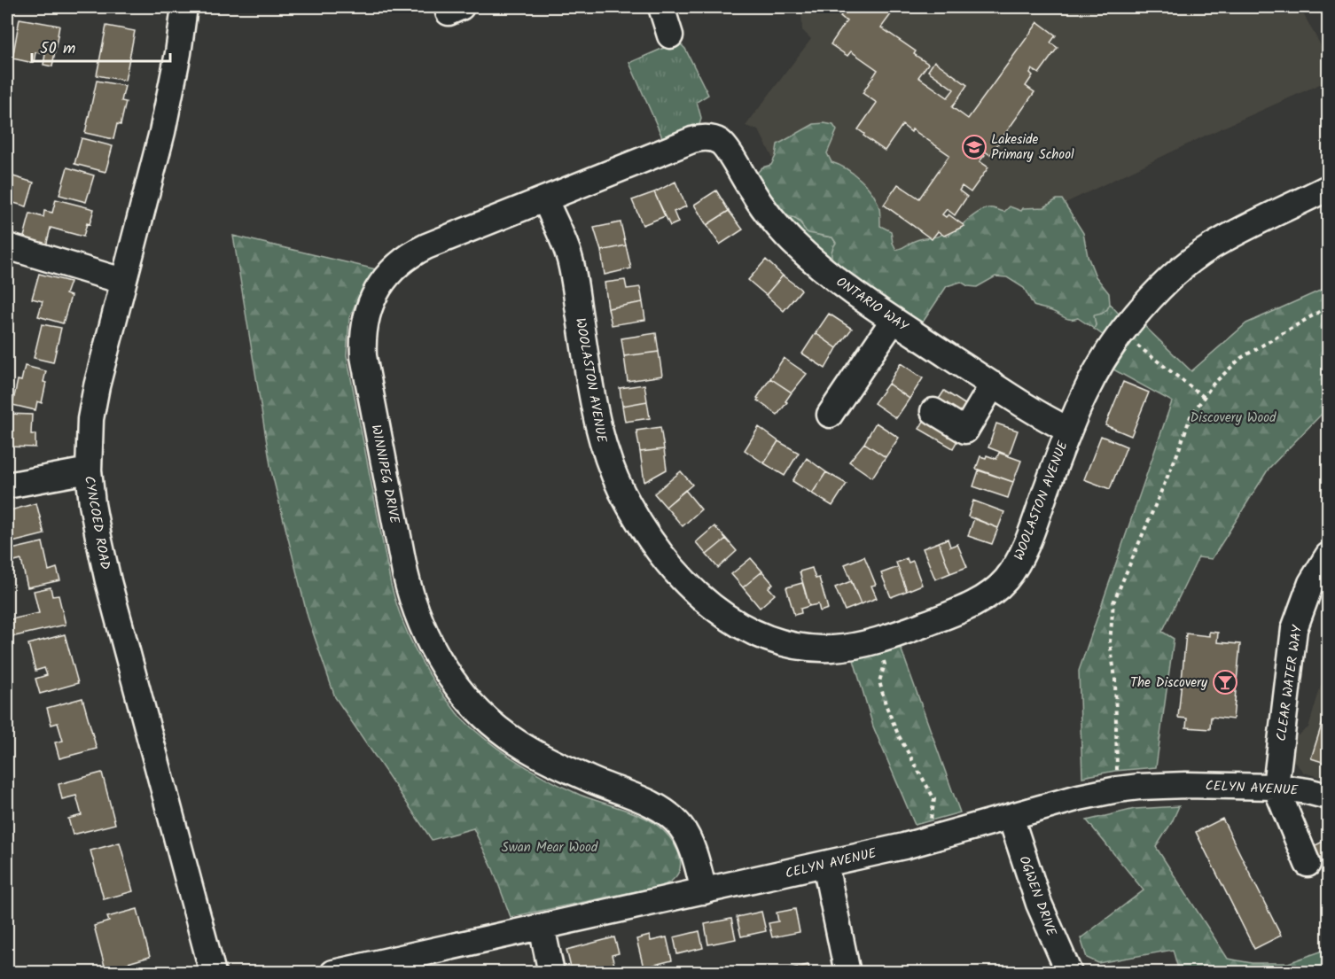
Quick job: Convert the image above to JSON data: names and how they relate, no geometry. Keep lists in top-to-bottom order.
{
  "streets": {
    "street": [
      "ONTARIO WAY",
      "WOOLASTON AVENUE",
      "WINNIPEG DRIVE",
      "CYNCOED ROAD",
      "CLEAR WATER WAY",
      "CELYN AVENUE",
      "OGWEN DRIVE"
    ]
  },
  "crossings": [
    ["ONTARIO WAY", "WOOLASTON AVENUE"],
    ["ONTARIO WAY", "WINNIPEG DRIVE"],
    ["WOOLASTON AVENUE", "WINNIPEG DRIVE"],
    ["WINNIPEG DRIVE", "CELYN AVENUE"],
    ["CLEAR WATER WAY", "CELYN AVENUE"],
    ["CELYN AVENUE", "OGWEN DRIVE"]
  ],
  "parks": ["Discovery Wood", "Swan Mear Wood"],
  "places": {
    "school or university": ["Lakeside Primary School"],
    "bar": ["The Discovery"]
  },
  "scale_bar": "50 m"
}
